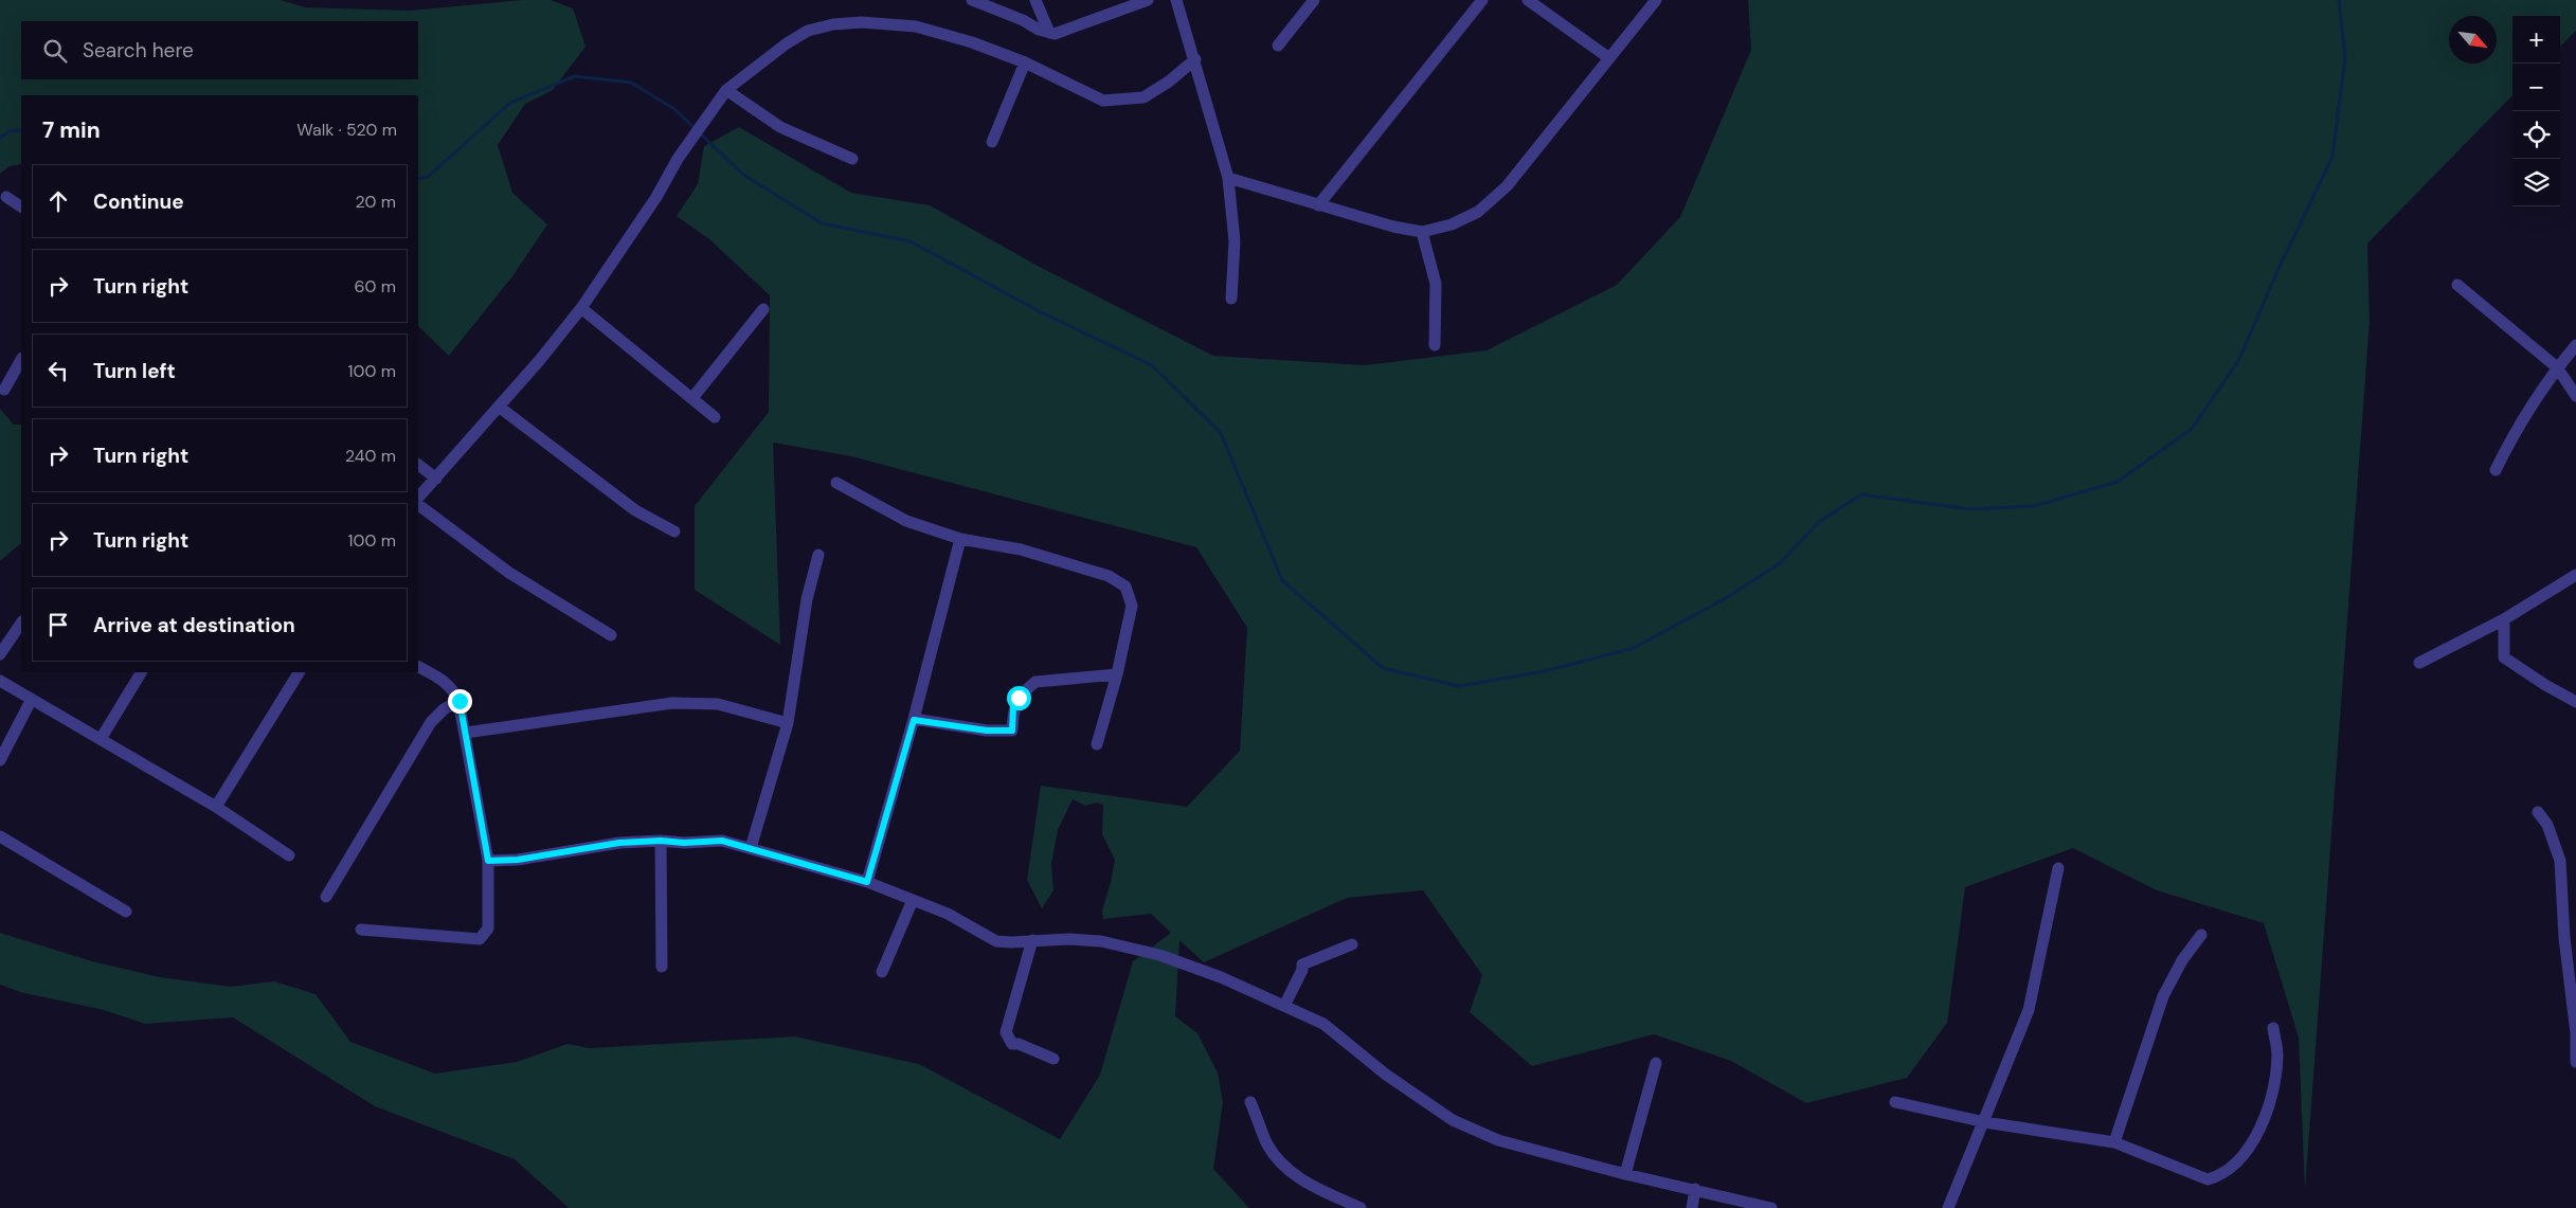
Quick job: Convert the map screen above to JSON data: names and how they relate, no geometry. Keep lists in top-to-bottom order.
{
  "north": "bottom right",
  "page": {
    "map_buttons": ["+", "−"],
    "search": "Search here",
    "heading": ["7 min", "Walk · 520 m"],
    "list": [
      ["Continue", "20 m"],
      ["Turn right", "60 m"],
      ["Turn left", "100 m"],
      ["Turn right", "240 m"],
      ["Turn right", "100 m"],
      "Arrive at destination"
    ]
  }
}
